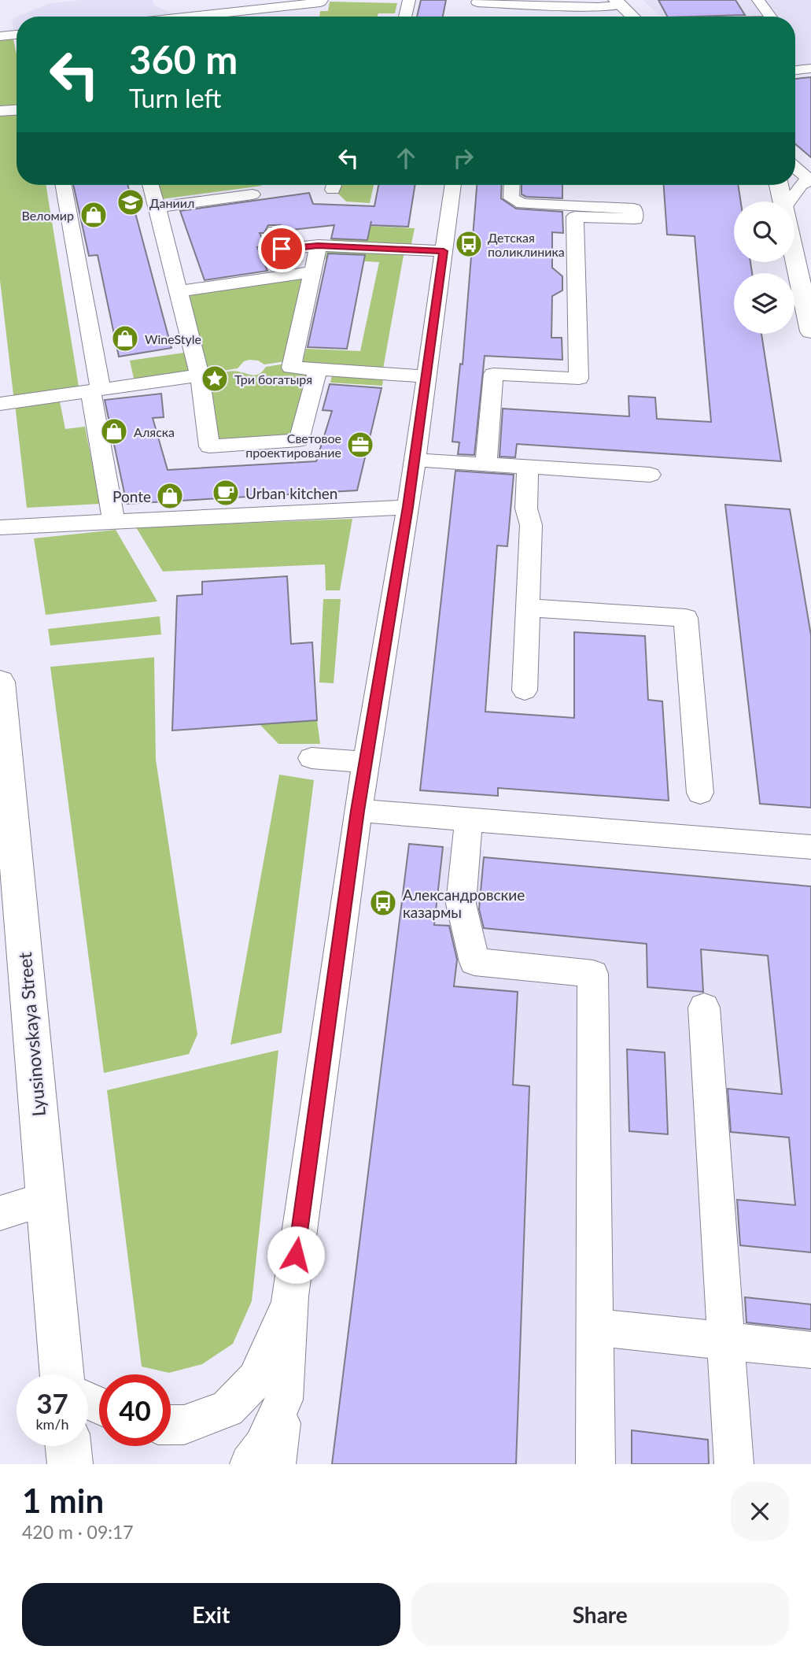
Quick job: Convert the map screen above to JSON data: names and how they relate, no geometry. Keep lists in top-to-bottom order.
{
  "streets": {
    "main road": ["Lyusinovskaya Street"]
  },
  "places": {
    "school or university": ["Даниил"],
    "shop": [
      "Веломир",
      "WineStyle",
      "Аляска",
      "Ponte"
    ],
    "bus stop": ["Детская поликлиника", "Александровские казармы"],
    "place": ["Три богатыря"],
    "office": ["Световое проектирование"],
    "cafe": ["Urban kitchen"]
  },
  "page": {
    "turn": ["360 m", "Turn left"],
    "speed": "37 km/h",
    "limit": "40",
    "heading": ["1 min", "420 m · 09:17"],
    "buttons": ["Exit", "Share"]
  }
}
